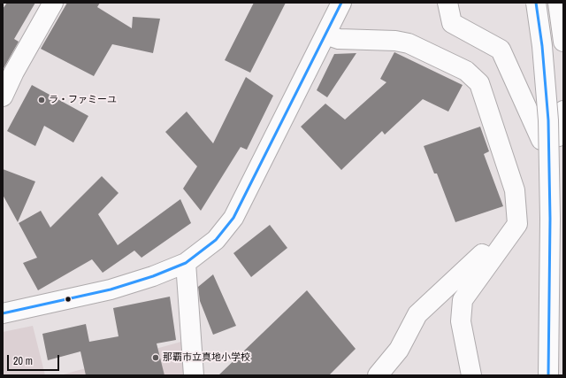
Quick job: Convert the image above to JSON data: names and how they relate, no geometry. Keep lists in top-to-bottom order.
{
  "places": ["ラ・ファミーユ", "那覇市立真地小学校"],
  "scale_bar": "20 m"
}
